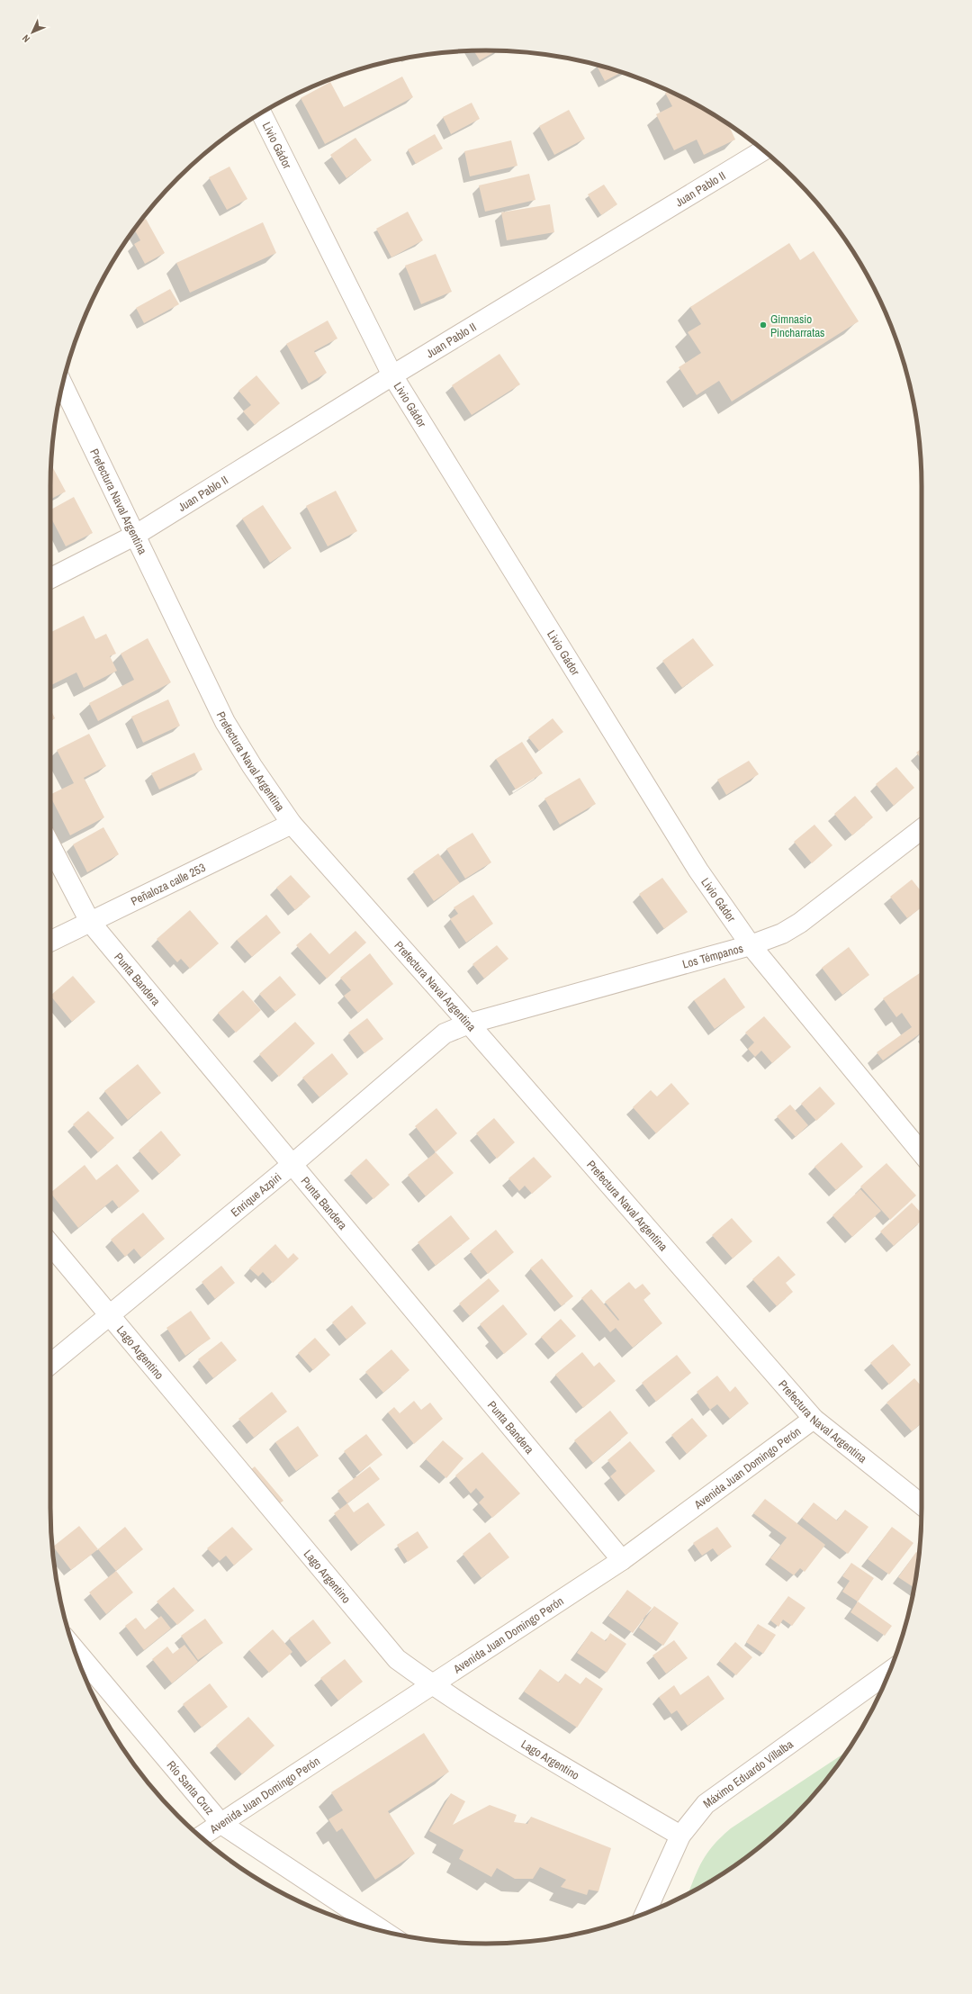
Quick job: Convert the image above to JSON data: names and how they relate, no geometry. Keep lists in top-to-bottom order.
{
  "streets": {
    "street": [
      "Livio Gádor",
      "Juan Pablo II",
      "Prefectura Naval Argentina",
      "Peñaloza calle 253",
      "Los Témpanos",
      "Punta Bandera",
      "Enrique Azpiri",
      "Lago Argentino",
      "Avenida Juan Domingo Perón",
      "Máximo Eduardo Villalba",
      "Río Santa Cruz"
    ]
  },
  "crossings": [
    ["Livio Gádor", "Juan Pablo II"],
    ["Livio Gádor", "Los Témpanos"],
    ["Juan Pablo II", "Prefectura Naval Argentina"],
    ["Prefectura Naval Argentina", "Peñaloza calle 253"],
    ["Prefectura Naval Argentina", "Los Témpanos"],
    ["Prefectura Naval Argentina", "Enrique Azpiri"],
    ["Prefectura Naval Argentina", "Avenida Juan Domingo Perón"],
    ["Peñaloza calle 253", "Punta Bandera"],
    ["Los Témpanos", "Enrique Azpiri"],
    ["Punta Bandera", "Enrique Azpiri"],
    ["Punta Bandera", "Avenida Juan Domingo Perón"],
    ["Enrique Azpiri", "Lago Argentino"],
    ["Lago Argentino", "Avenida Juan Domingo Perón"],
    ["Lago Argentino", "Máximo Eduardo Villalba"],
    ["Avenida Juan Domingo Perón", "Río Santa Cruz"]
  ],
  "places": ["Gimnasio Pincharratas"],
  "north": "bottom left"
}
